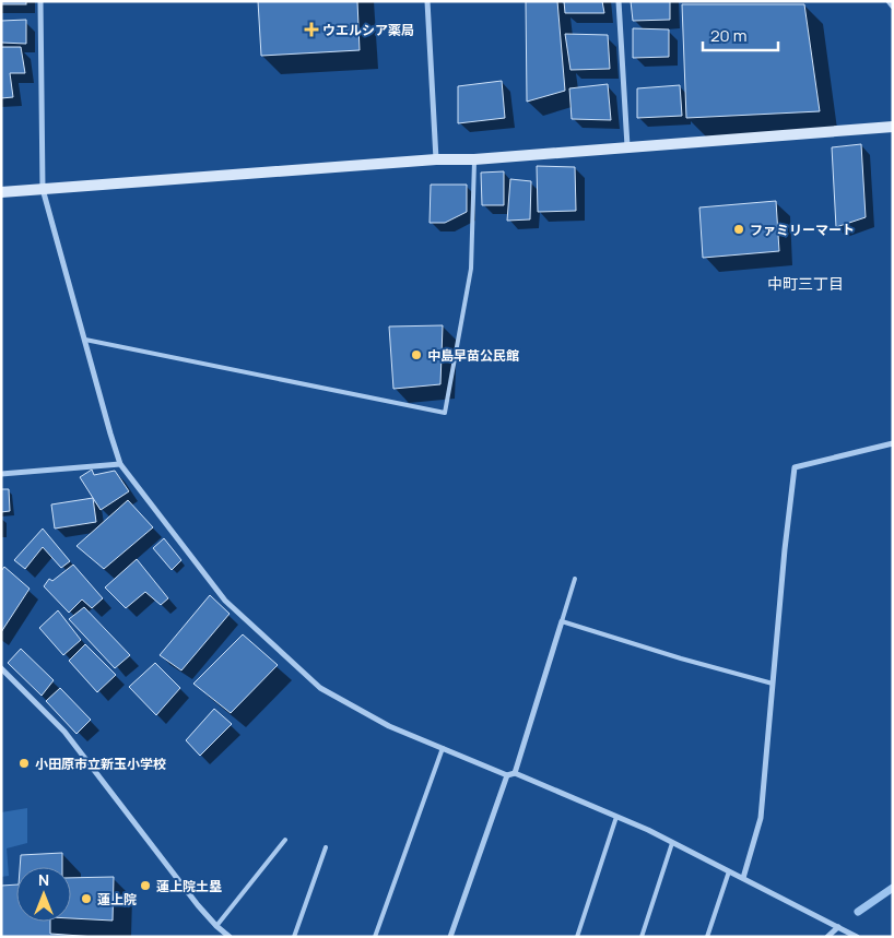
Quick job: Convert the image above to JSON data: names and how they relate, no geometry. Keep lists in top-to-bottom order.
{
  "districts": ["中町三丁目"],
  "places": {
    "health": ["ウエルシア薬局"],
    "other": [
      "ファミリーマート",
      "中島早苗公民館",
      "小田原市立新玉小学校",
      "蓮上院土塁",
      "蓮上院"
    ]
  },
  "scale_bar": "20 m",
  "north": "top"
}
